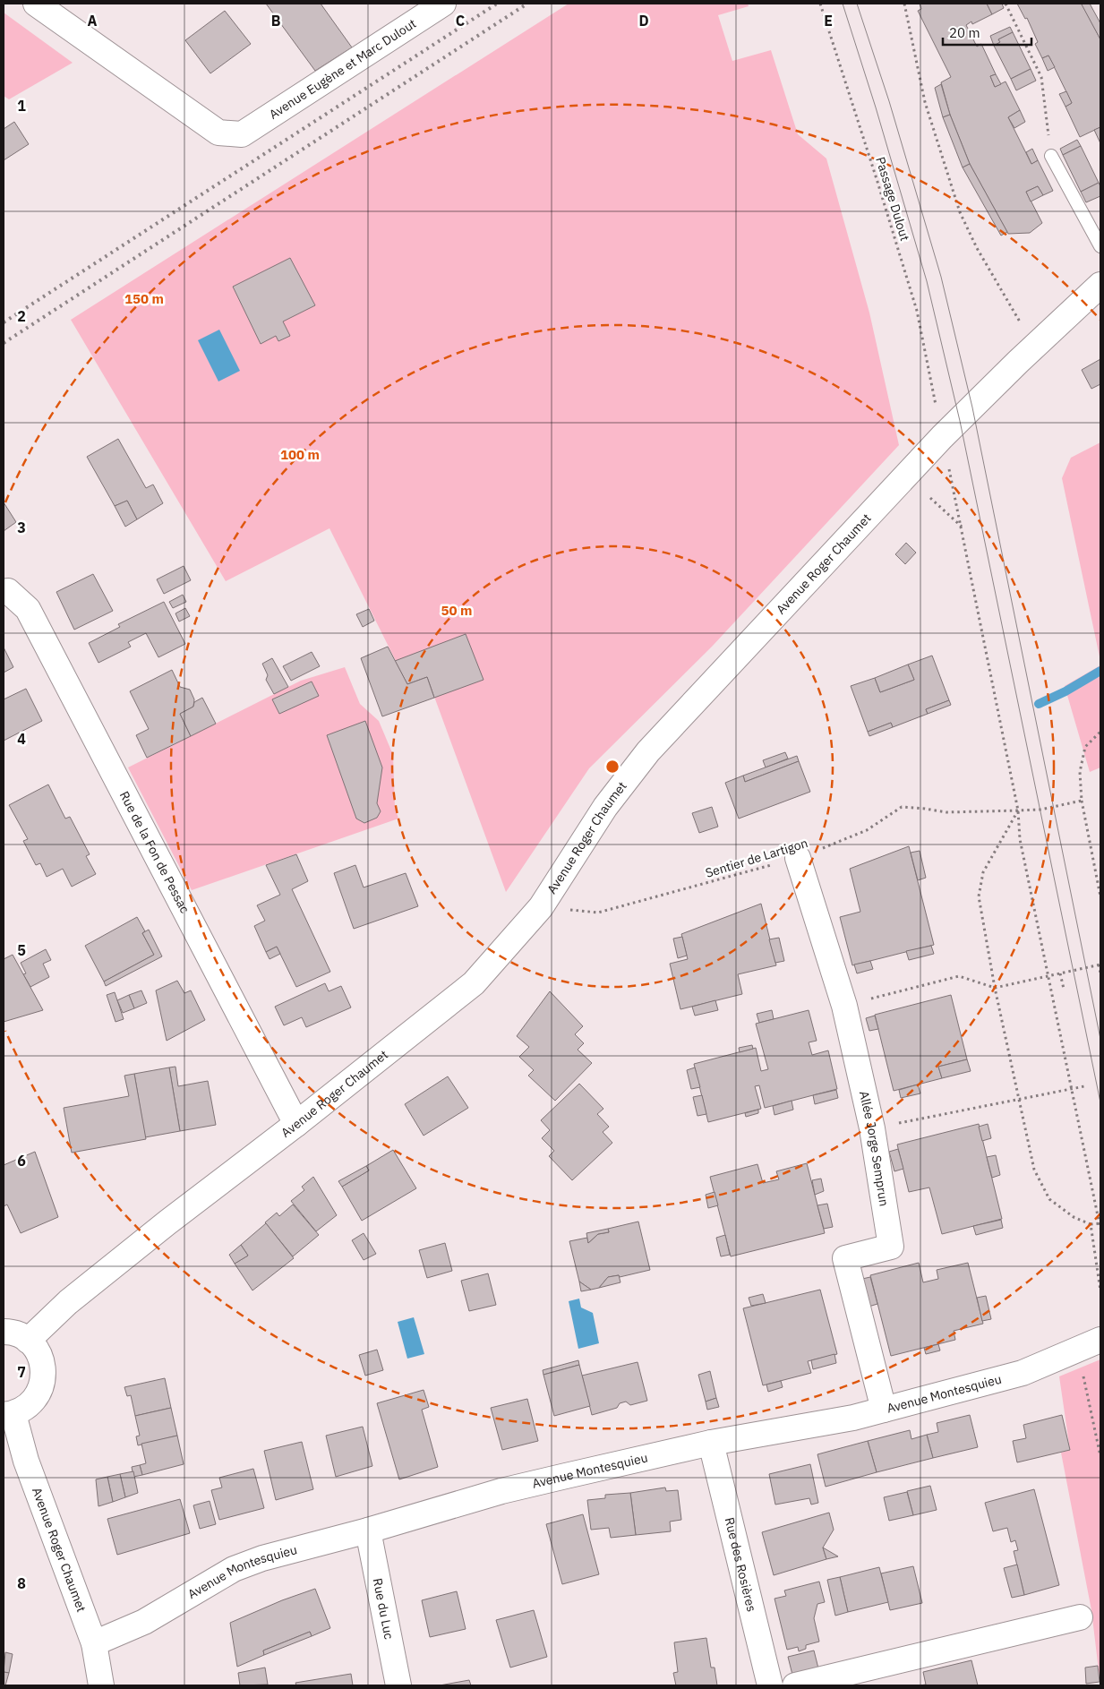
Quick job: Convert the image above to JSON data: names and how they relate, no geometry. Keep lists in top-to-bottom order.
{
  "streets": {
    "street": [
      "Avenue Eugène et Marc Dulout",
      "Avenue Roger Chaumet",
      "Rue de la Fon de Pessac",
      "Allée Jorge Semprun",
      "Avenue Montesquieu",
      "Rue des Rosières",
      "Rue du Luc"
    ],
    "path": ["Passage Dulout", "Sentier de Lartigon"]
  },
  "crossings": [
    ["Avenue Roger Chaumet", "Rue de la Fon de Pessac"],
    ["Avenue Roger Chaumet", "Sentier de Lartigon"],
    ["Avenue Roger Chaumet", "Avenue Montesquieu"],
    ["Sentier de Lartigon", "Allée Jorge Semprun"],
    ["Allée Jorge Semprun", "Avenue Montesquieu"],
    ["Avenue Montesquieu", "Rue des Rosières"],
    ["Avenue Montesquieu", "Rue du Luc"]
  ],
  "scale_bar": "20 m",
  "grid": {
    "columns": [
      "A",
      "B",
      "C",
      "D",
      "E"
    ],
    "rows": [
      "1",
      "2",
      "3",
      "4",
      "5",
      "6",
      "7",
      "8"
    ]
  },
  "rings": ["150 m", "100 m", "50 m"]
}
